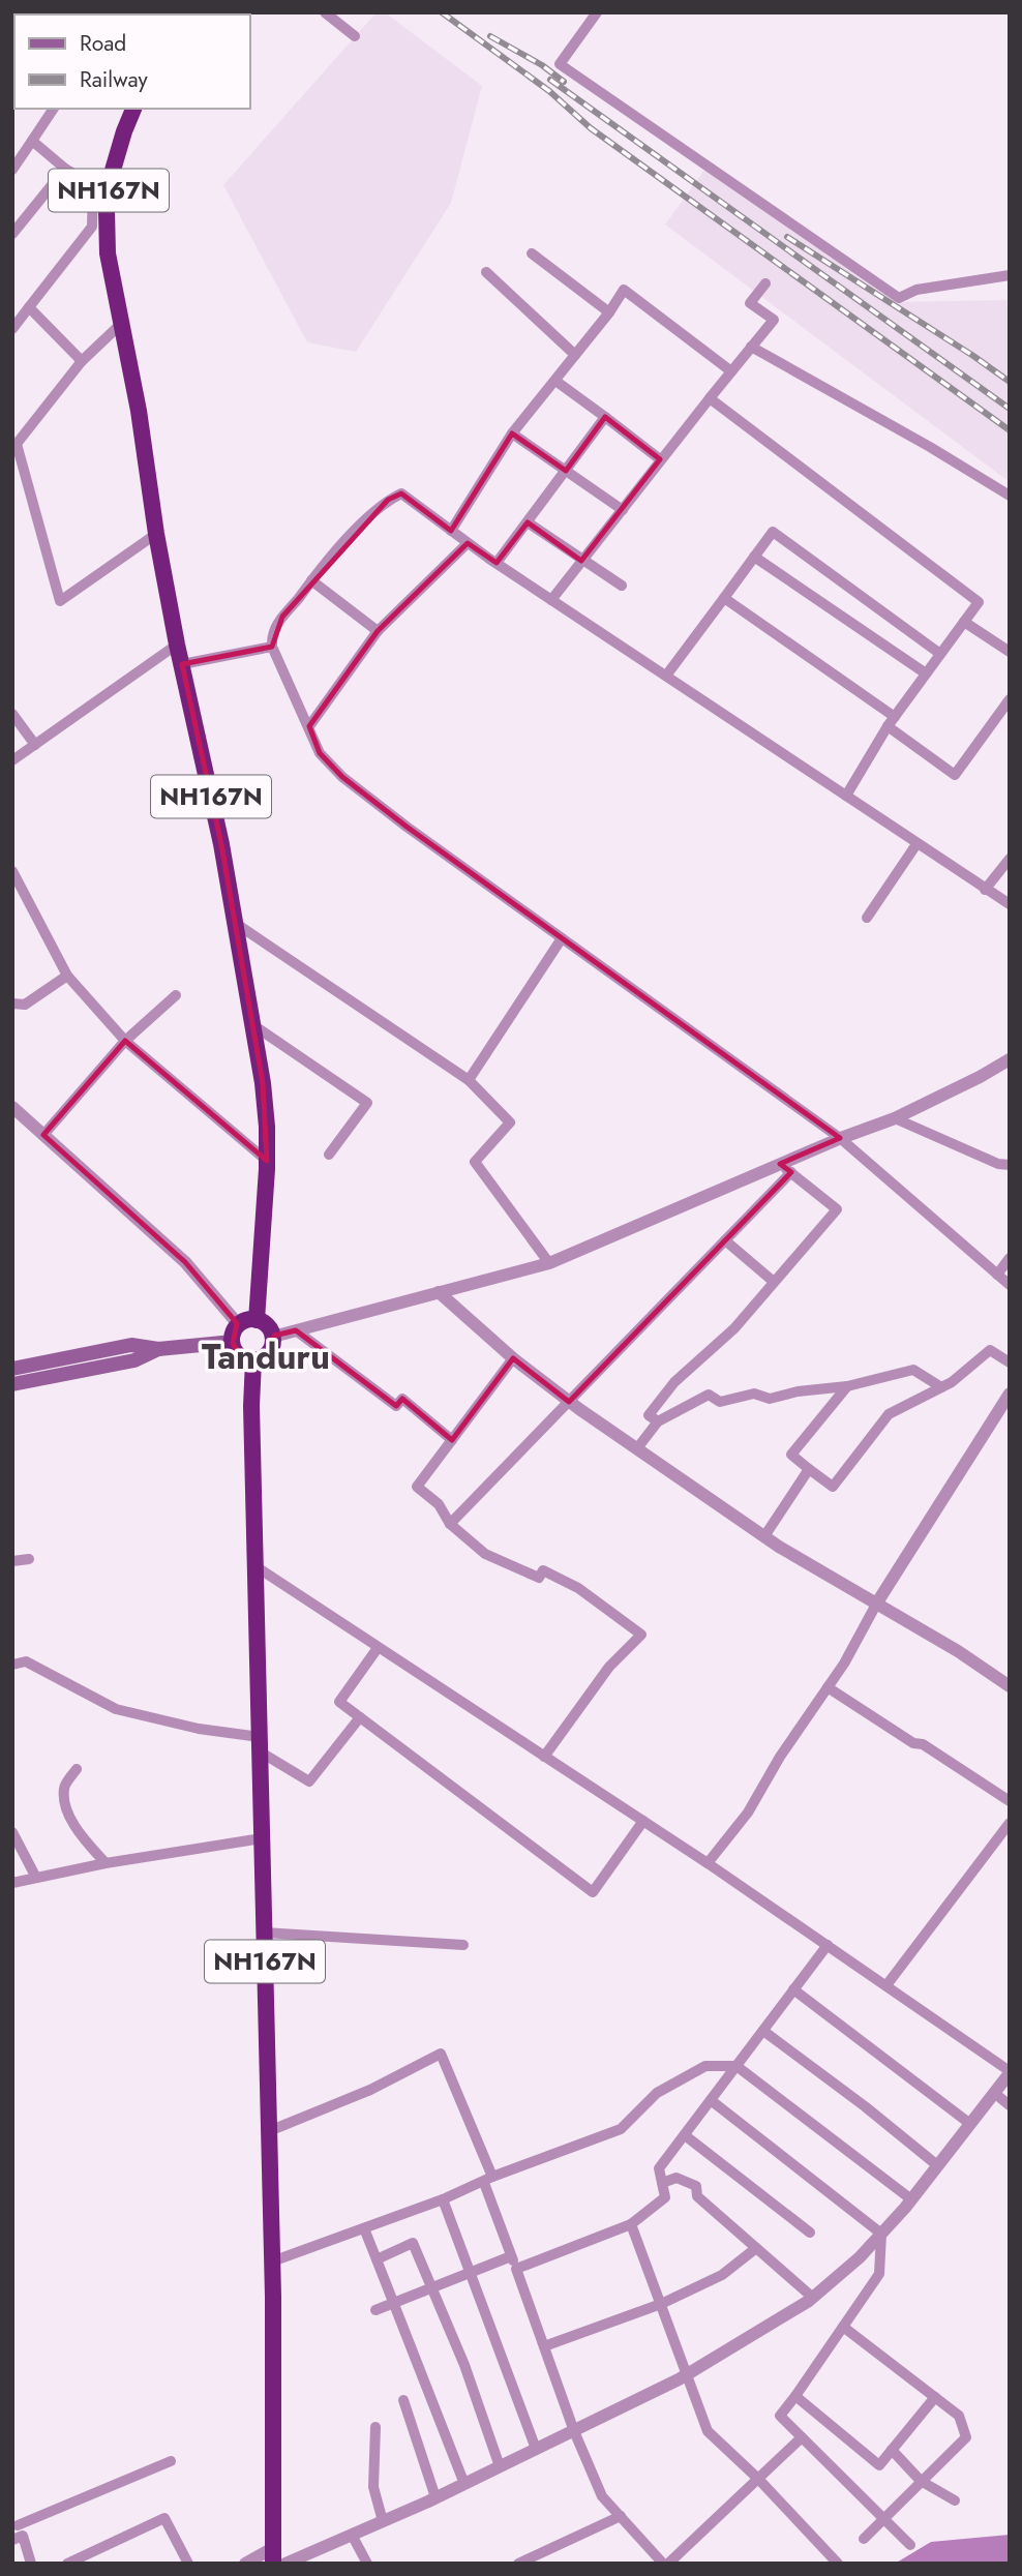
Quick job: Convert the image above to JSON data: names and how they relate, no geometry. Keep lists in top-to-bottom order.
{
  "streets": {
    "highway": ["NH167N"]
  },
  "districts": ["Tanduru"],
  "legend": ["Road", "Railway"]
}
